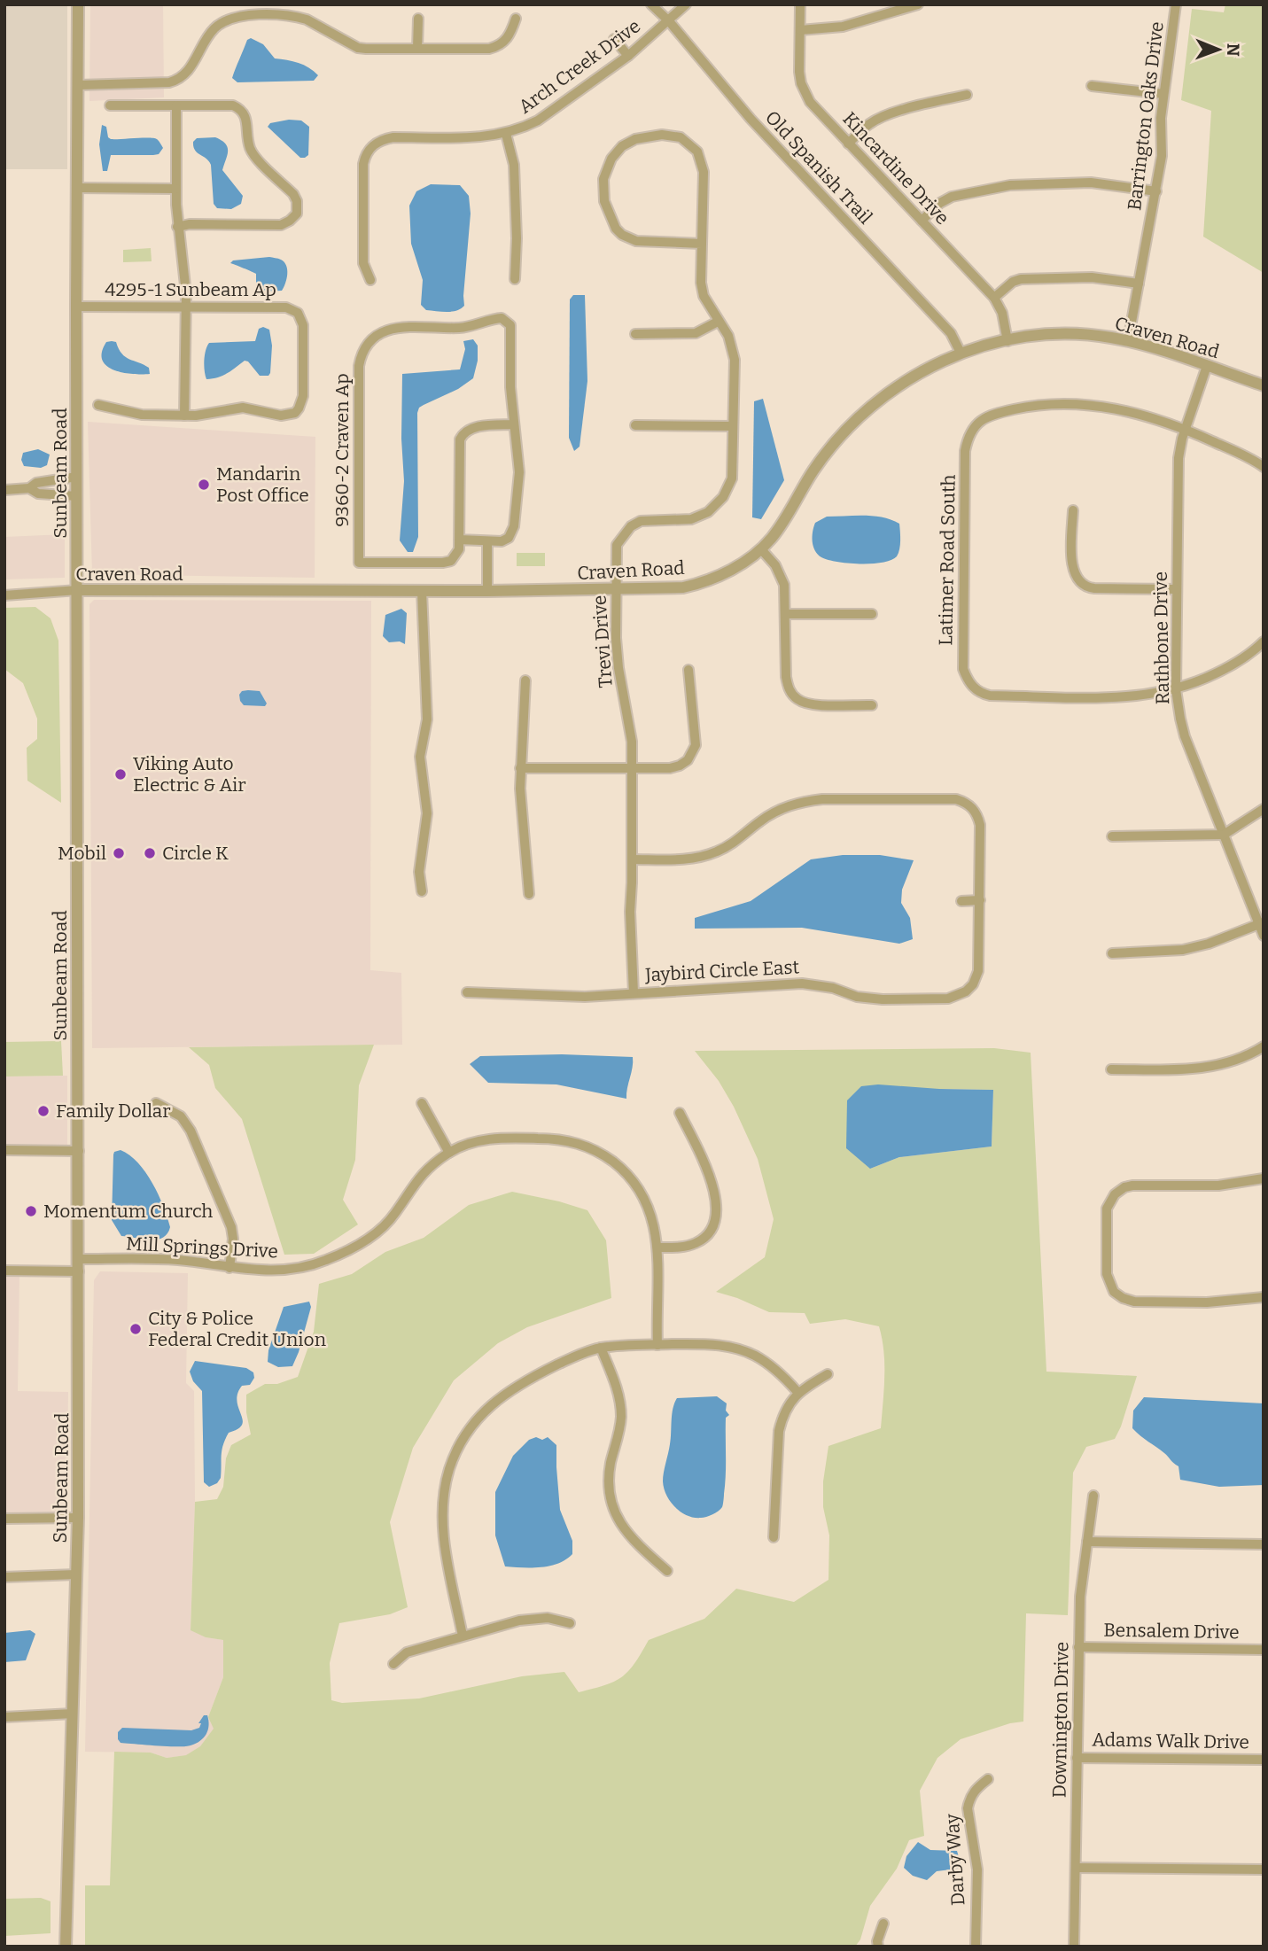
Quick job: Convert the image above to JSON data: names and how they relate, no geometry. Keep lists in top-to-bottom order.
{
  "streets": {
    "street": [
      "Arch Creek Drive",
      "Barrington Oaks Drive",
      "Old Spanish Trail",
      "Kincardine Drive",
      "4295-1 Sunbeam Ap",
      "Craven Road",
      "9360-2 Craven Ap",
      "Sunbeam Road",
      "Latimer Road South",
      "Rathbone Drive",
      "Trevi Drive",
      "Jaybird Circle East",
      "Mill Springs Drive",
      "Bensalem Drive",
      "Downington Drive",
      "Adams Walk Drive",
      "Darby Way"
    ]
  },
  "crossings": [
    ["Arch Creek Drive", "Old Spanish Trail"],
    ["Barrington Oaks Drive", "Craven Road"],
    ["Old Spanish Trail", "Craven Road"],
    ["Kincardine Drive", "Craven Road"],
    ["4295-1 Sunbeam Ap", "Sunbeam Road"],
    ["Craven Road", "Sunbeam Road"],
    ["Craven Road", "Rathbone Drive"],
    ["Craven Road", "Trevi Drive"],
    ["Sunbeam Road", "Mill Springs Drive"],
    ["Latimer Road South", "Rathbone Drive"],
    ["Trevi Drive", "Jaybird Circle East"],
    ["Bensalem Drive", "Downington Drive"],
    ["Downington Drive", "Adams Walk Drive"]
  ],
  "places": [
    "Mandarin Post Office",
    "Viking Auto Electric & Air",
    "Mobil",
    "Circle K",
    "Family Dollar",
    "Momentum Church",
    "City & Police Federal Credit Union"
  ],
  "north": "right"
}
